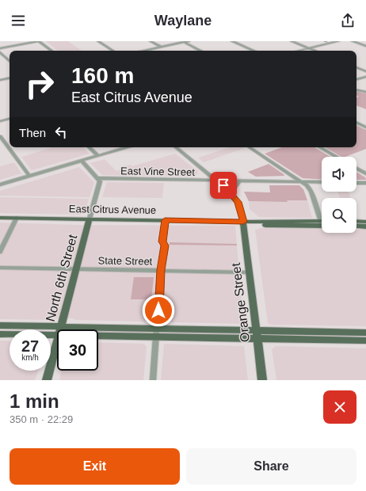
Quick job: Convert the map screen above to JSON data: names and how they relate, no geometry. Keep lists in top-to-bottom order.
{
  "streets": {
    "main road": ["East Citrus Avenue", "North 6th Street", "Orange Street"],
    "street": ["East Vine Street", "State Street"]
  },
  "crossings": [
    ["East Citrus Avenue", "North 6th Street"],
    ["East Citrus Avenue", "Orange Street"],
    ["State Street", "North 6th Street"],
    ["State Street", "Orange Street"]
  ],
  "page": {
    "header": "Waylane",
    "turn": ["160 m", "East Citrus Avenue"],
    "then": "Then",
    "speed": "27 km/h",
    "limit": "30",
    "heading": ["1 min", "350 m · 22:29"],
    "buttons": ["Exit", "Share"]
  }
}
